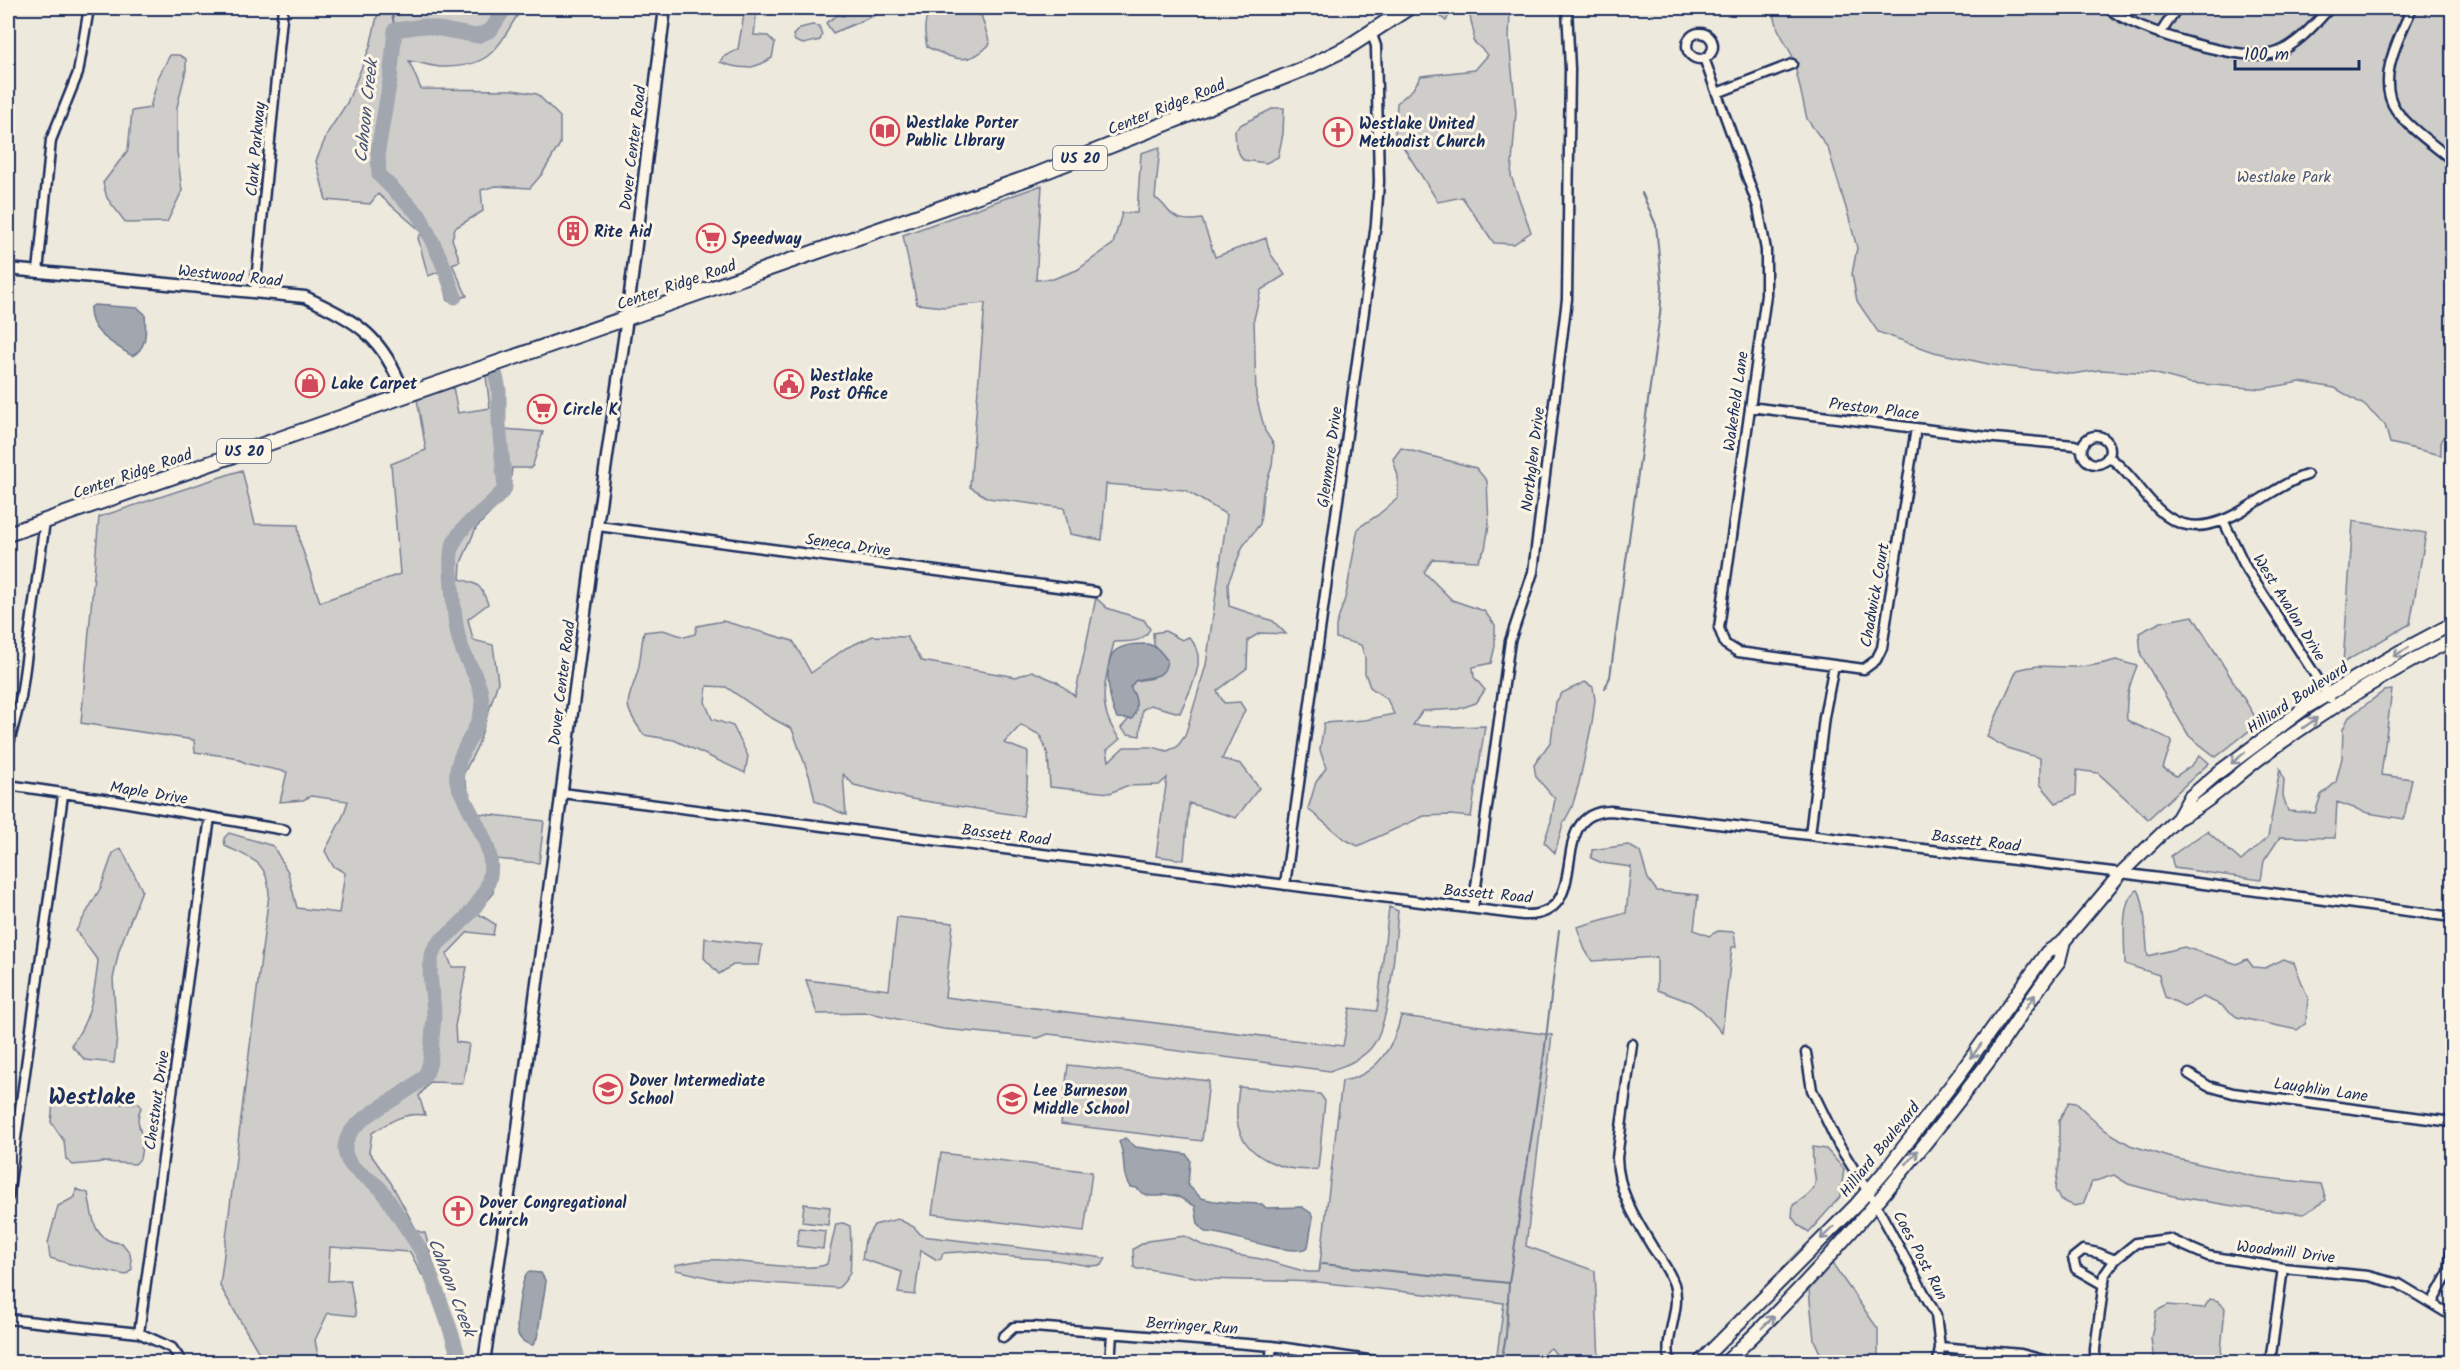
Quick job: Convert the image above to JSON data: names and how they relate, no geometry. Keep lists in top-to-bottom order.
{
  "streets": {
    "main road": ["Center Ridge Road", "US 20", "Hilliard Boulevard"],
    "street": [
      "Dover Center Road",
      "Clark Parkway",
      "Westwood Road",
      "Wakefield Lane",
      "Preston Place",
      "Glenmore Drive",
      "Northglen Drive",
      "Seneca Drive",
      "Chadwick Court",
      "West Avalon Drive",
      "Maple Drive",
      "Bassett Road",
      "Laughlin Lane",
      "Chestnut Drive",
      "Woodmill Drive",
      "Coes Post Run",
      "Berringer Run"
    ]
  },
  "crossings": [
    ["Center Ridge Road", "Dover Center Road"],
    ["Center Ridge Road", "Westwood Road"],
    ["Center Ridge Road", "Glenmore Drive"],
    ["Dover Center Road", "Seneca Drive"],
    ["Dover Center Road", "Bassett Road"],
    ["Clark Parkway", "Westwood Road"],
    ["Wakefield Lane", "Preston Place"],
    ["Wakefield Lane", "Chadwick Court"],
    ["Preston Place", "Chadwick Court"],
    ["Glenmore Drive", "Bassett Road"],
    ["Northglen Drive", "Bassett Road"],
    ["West Avalon Drive", "Hilliard Boulevard"],
    ["Hilliard Boulevard", "Bassett Road"],
    ["Hilliard Boulevard", "Coes Post Run"],
    ["Maple Drive", "Chestnut Drive"]
  ],
  "districts": ["Westlake"],
  "water": ["Cahoon Creek"],
  "parks": ["Westlake Park"],
  "places": {
    "library": ["Westlake Porter Public LIbrary"],
    "church": ["Westlake United Methodist Church", "Dover Congregational Church"],
    "building": ["Rite Aid"],
    "supermarket": ["Speedway", "Circle K"],
    "shop": ["Lake Carpet"],
    "public building": ["Westlake Post Office"],
    "school or university": ["Dover Intermediate School", "Lee Burneson Middle School"]
  },
  "scale_bar": "100 m"
}
